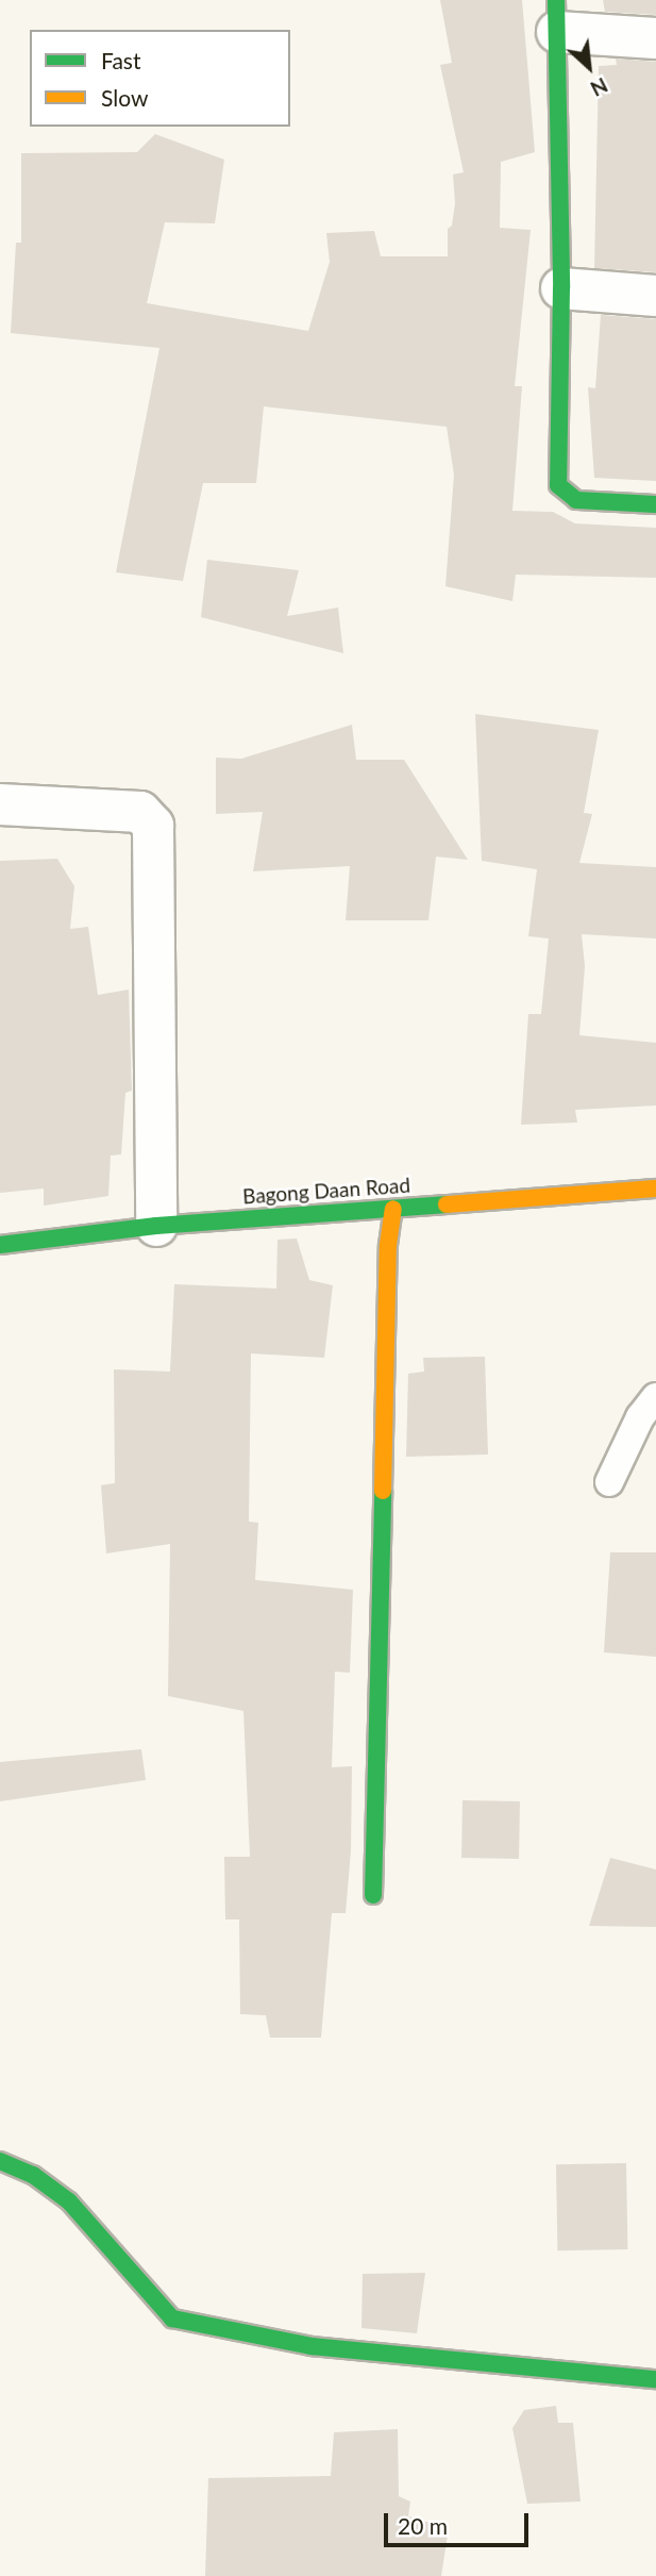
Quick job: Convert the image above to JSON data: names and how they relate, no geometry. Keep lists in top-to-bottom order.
{
  "streets": {
    "street": ["Bagong Daan Road"]
  },
  "legend": ["Fast", "Slow"],
  "scale_bar": "20 m",
  "north": "bottom right"
}
